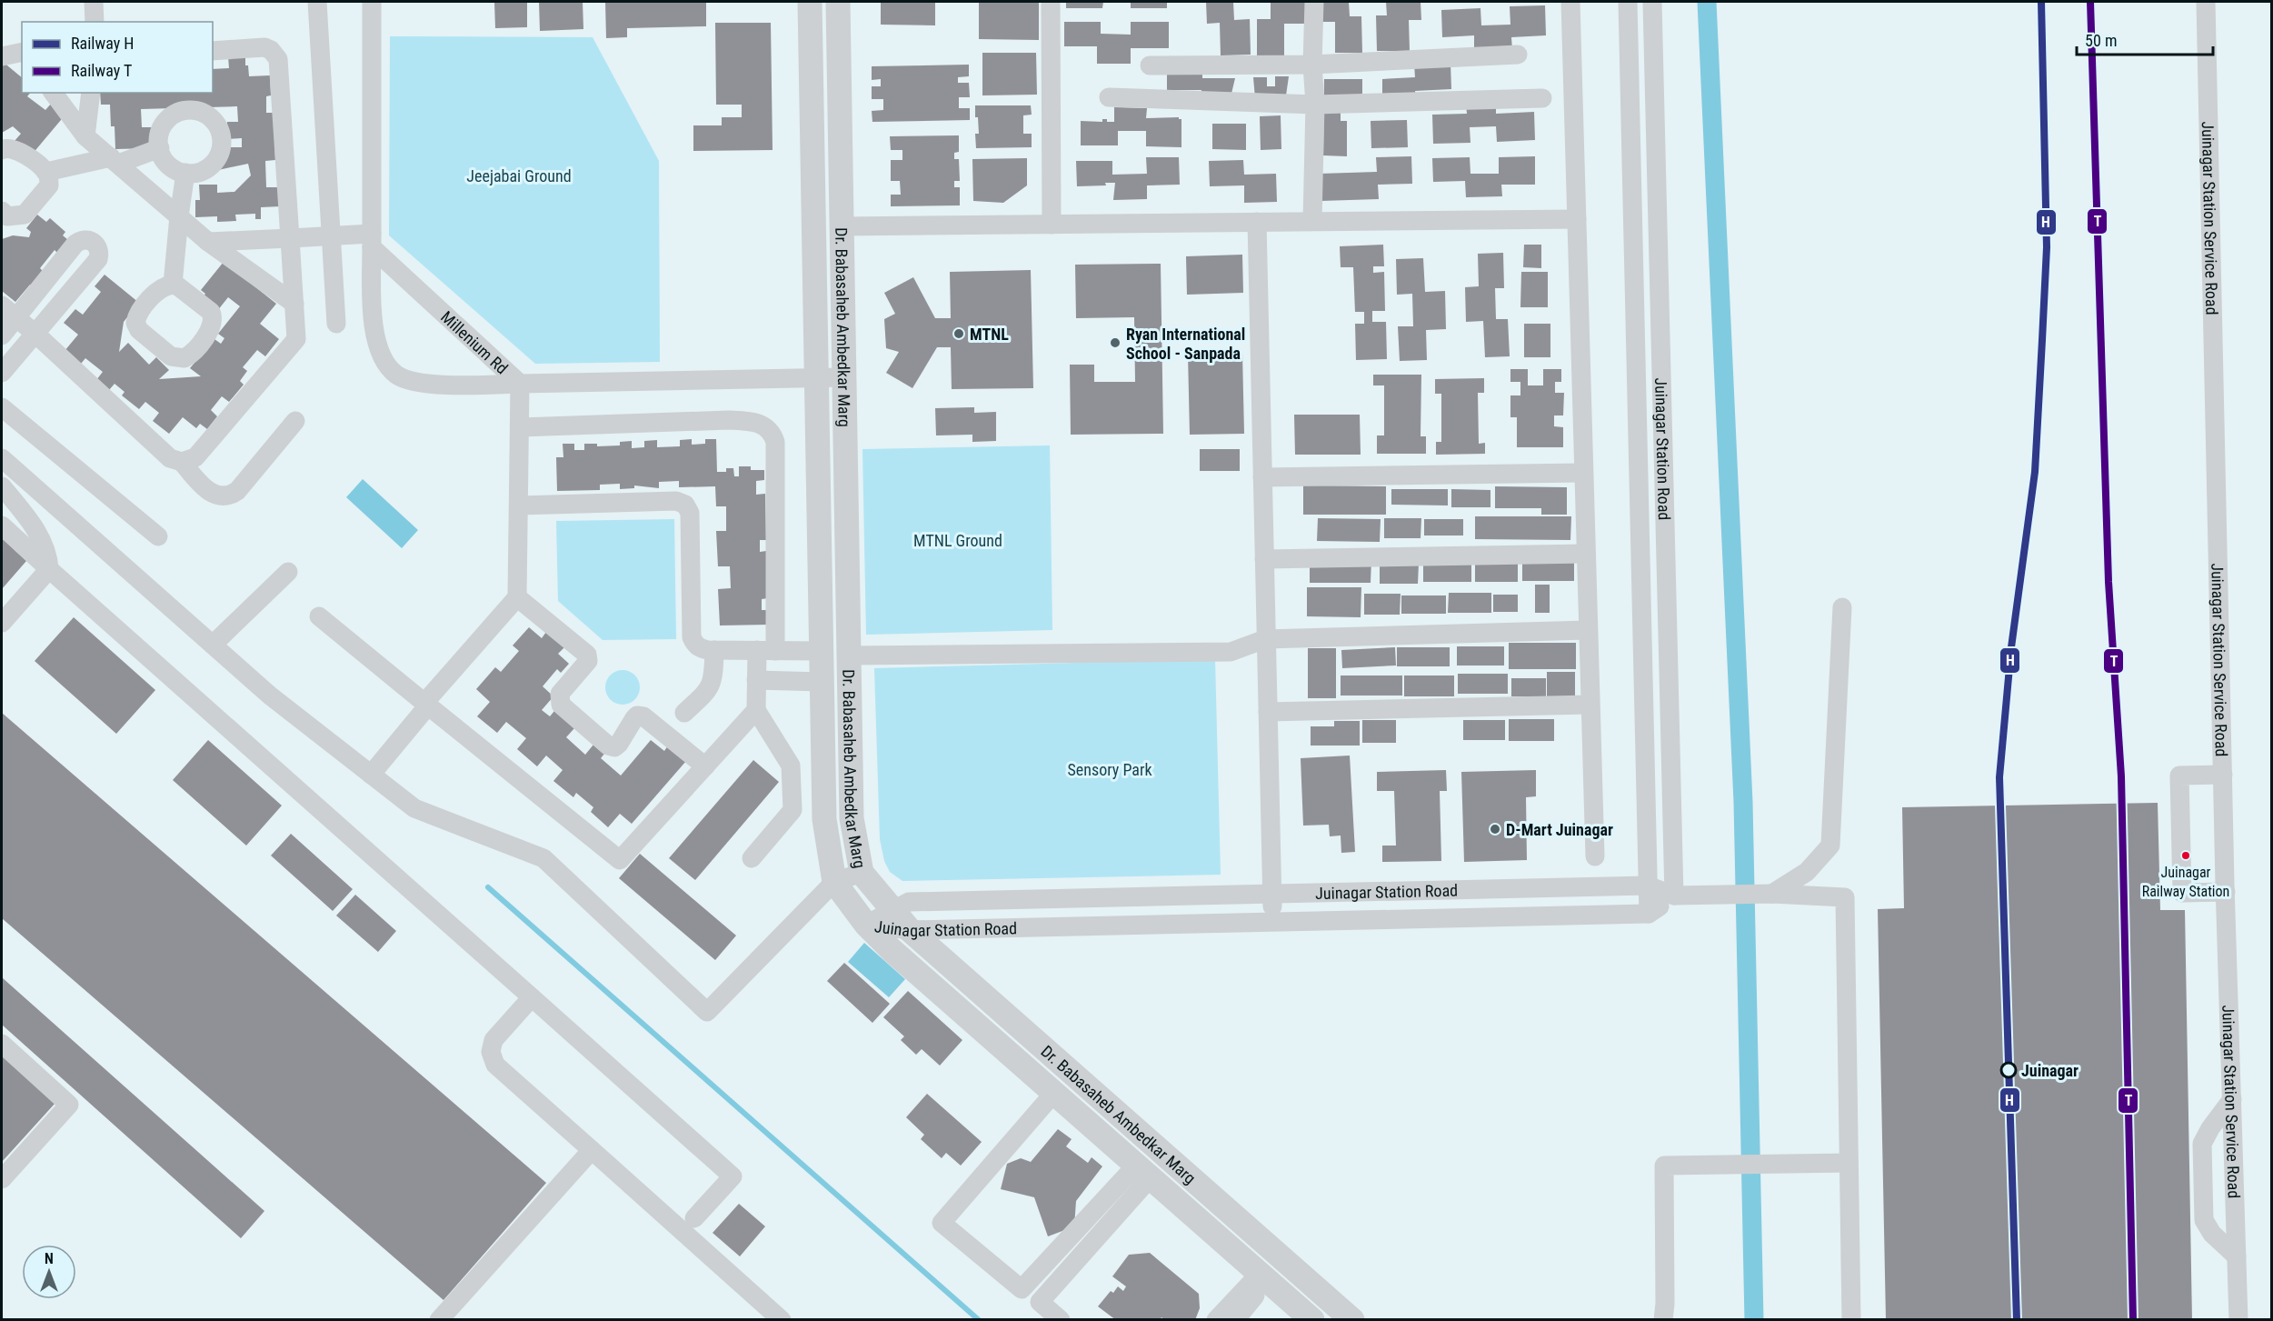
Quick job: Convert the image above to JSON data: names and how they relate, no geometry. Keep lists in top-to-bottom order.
{
  "streets": {
    "main road": ["Dr. Babasaheb Ambedkar Marg"],
    "street": ["Juinagar Station Service Road", "Millenium Rd", "Juinagar Station Road"]
  },
  "crossings": [
    ["Dr. Babasaheb Ambedkar Marg", "Millenium Rd"],
    ["Dr. Babasaheb Ambedkar Marg", "Juinagar Station Road"]
  ],
  "parks": ["Jeejabai Ground", "MTNL Ground", "Sensory Park"],
  "places": [
    "MTNL",
    "Ryan International School - Sanpada",
    "D-Mart Juinagar",
    "Juinagar Railway Station",
    "Juinagar"
  ],
  "lines": ["rail line H", "rail line T"],
  "legend": ["Railway H", "Railway T"],
  "scale_bar": "50 m",
  "north": "top"
}
